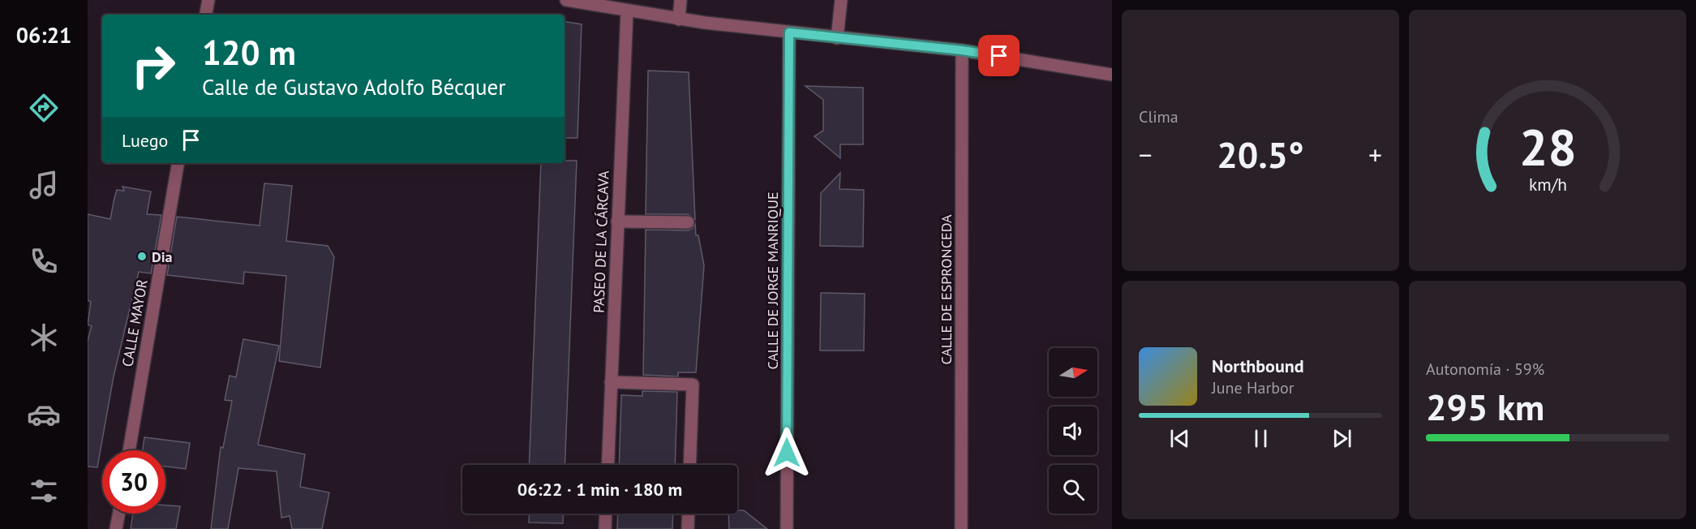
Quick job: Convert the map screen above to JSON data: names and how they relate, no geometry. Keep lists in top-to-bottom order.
{
  "streets": {
    "street": [
      "PASEO DE LA CÁRCAVA",
      "CALLE DE JORGE MANRIQUE",
      "CALLE DE ESPRONCEDA",
      "CALLE MAYOR"
    ]
  },
  "places": ["Dia"],
  "north": "right",
  "page": {
    "tabs": "06:21",
    "tile": [
      "Clima",
      ["Autonomía · 59%", "295 km"]
    ],
    "turn": ["120 m", "Calle de Gustavo Adolfo Bécquer"],
    "then": "Luego",
    "heat": ["−", "20.5°", "+"],
    "song": ["Northbound", "June Harbor"],
    "limit": "30",
    "trip": "06:22 · 1 min · 180 m",
    "gauge": ["28", "km/h"]
  }
}
